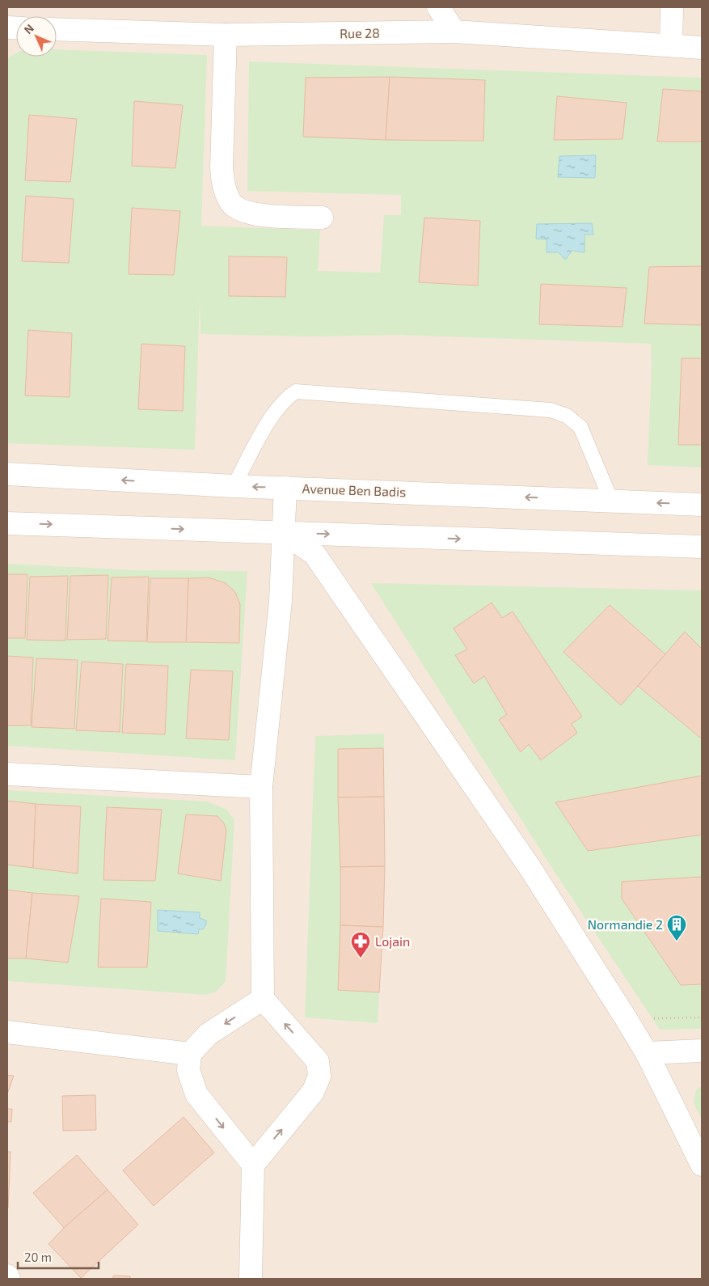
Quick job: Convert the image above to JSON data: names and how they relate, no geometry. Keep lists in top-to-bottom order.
{
  "streets": {
    "street": ["Rue 28", "Avenue Ben Badis"]
  },
  "places": {
    "building": ["Normandie 2"],
    "pharmacy": ["Lojain"]
  },
  "scale_bar": "20 m",
  "north": "top left"
}
